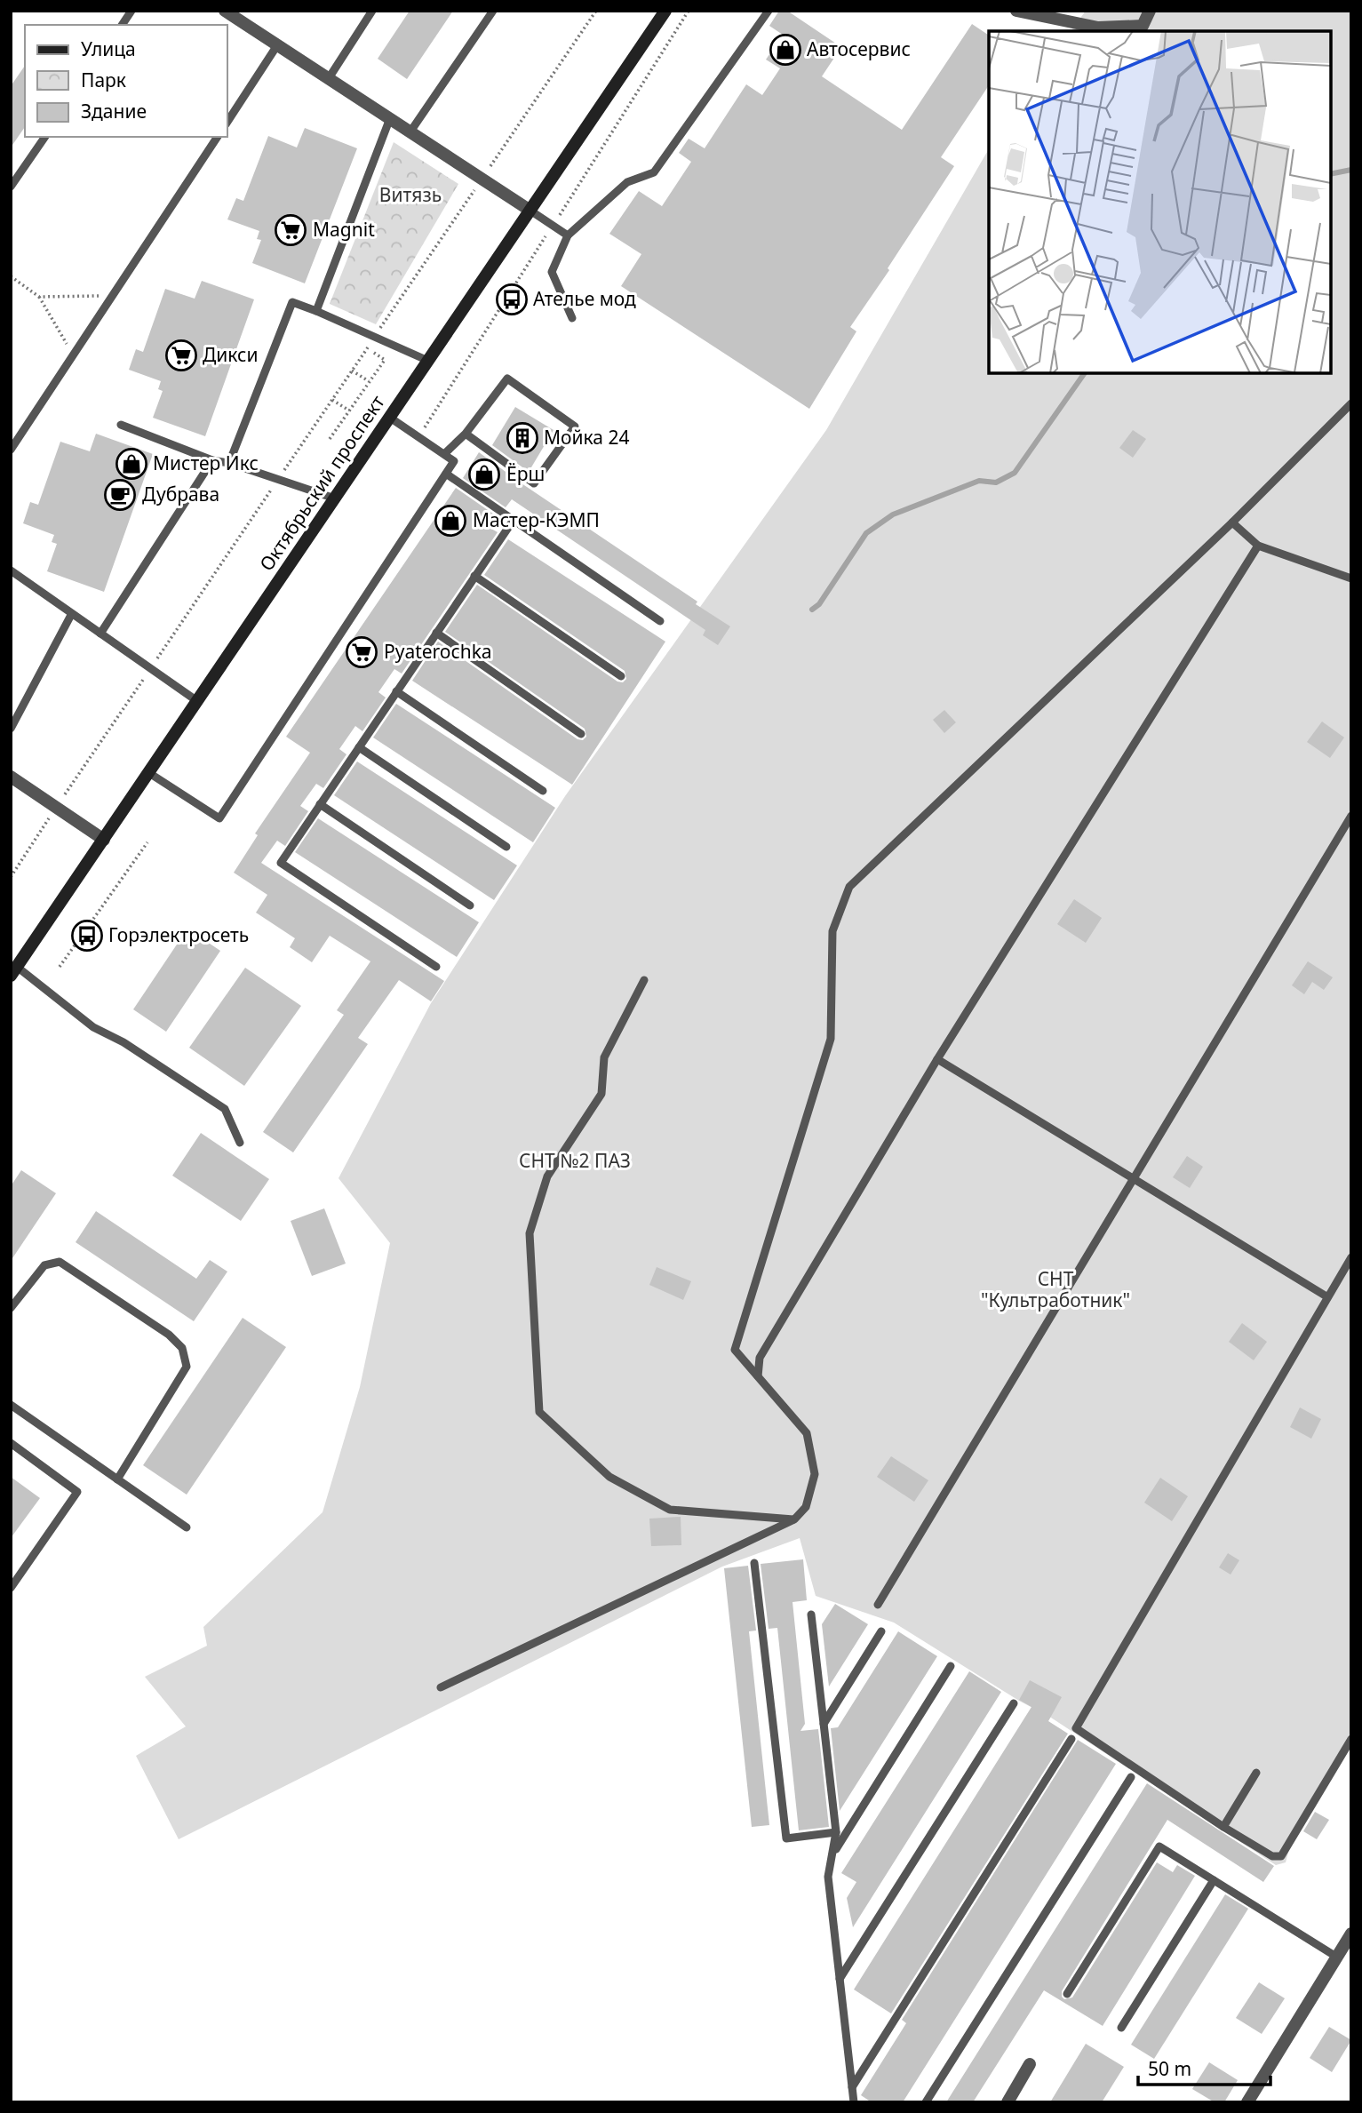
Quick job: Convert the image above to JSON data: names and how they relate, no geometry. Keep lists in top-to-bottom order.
{
  "streets": {
    "main road": ["Октябрьский проспект"]
  },
  "parks": ["Витязь", "СНТ №2 ПАЗ", "СНТ \"Культработник\""],
  "places": {
    "shop": [
      "Автосервис",
      "Мистер Икс",
      "Ёрш",
      "Мастер-КЭМП"
    ],
    "supermarket": ["Magnit", "Дикси", "Pyaterochka"],
    "bus stop": ["Ателье мод", "Горэлектросеть"],
    "building": ["Мойка 24"],
    "cafe": ["Дубрава"]
  },
  "legend": ["Улица", "Парк", "Здание"],
  "scale_bar": "50 m"
}
